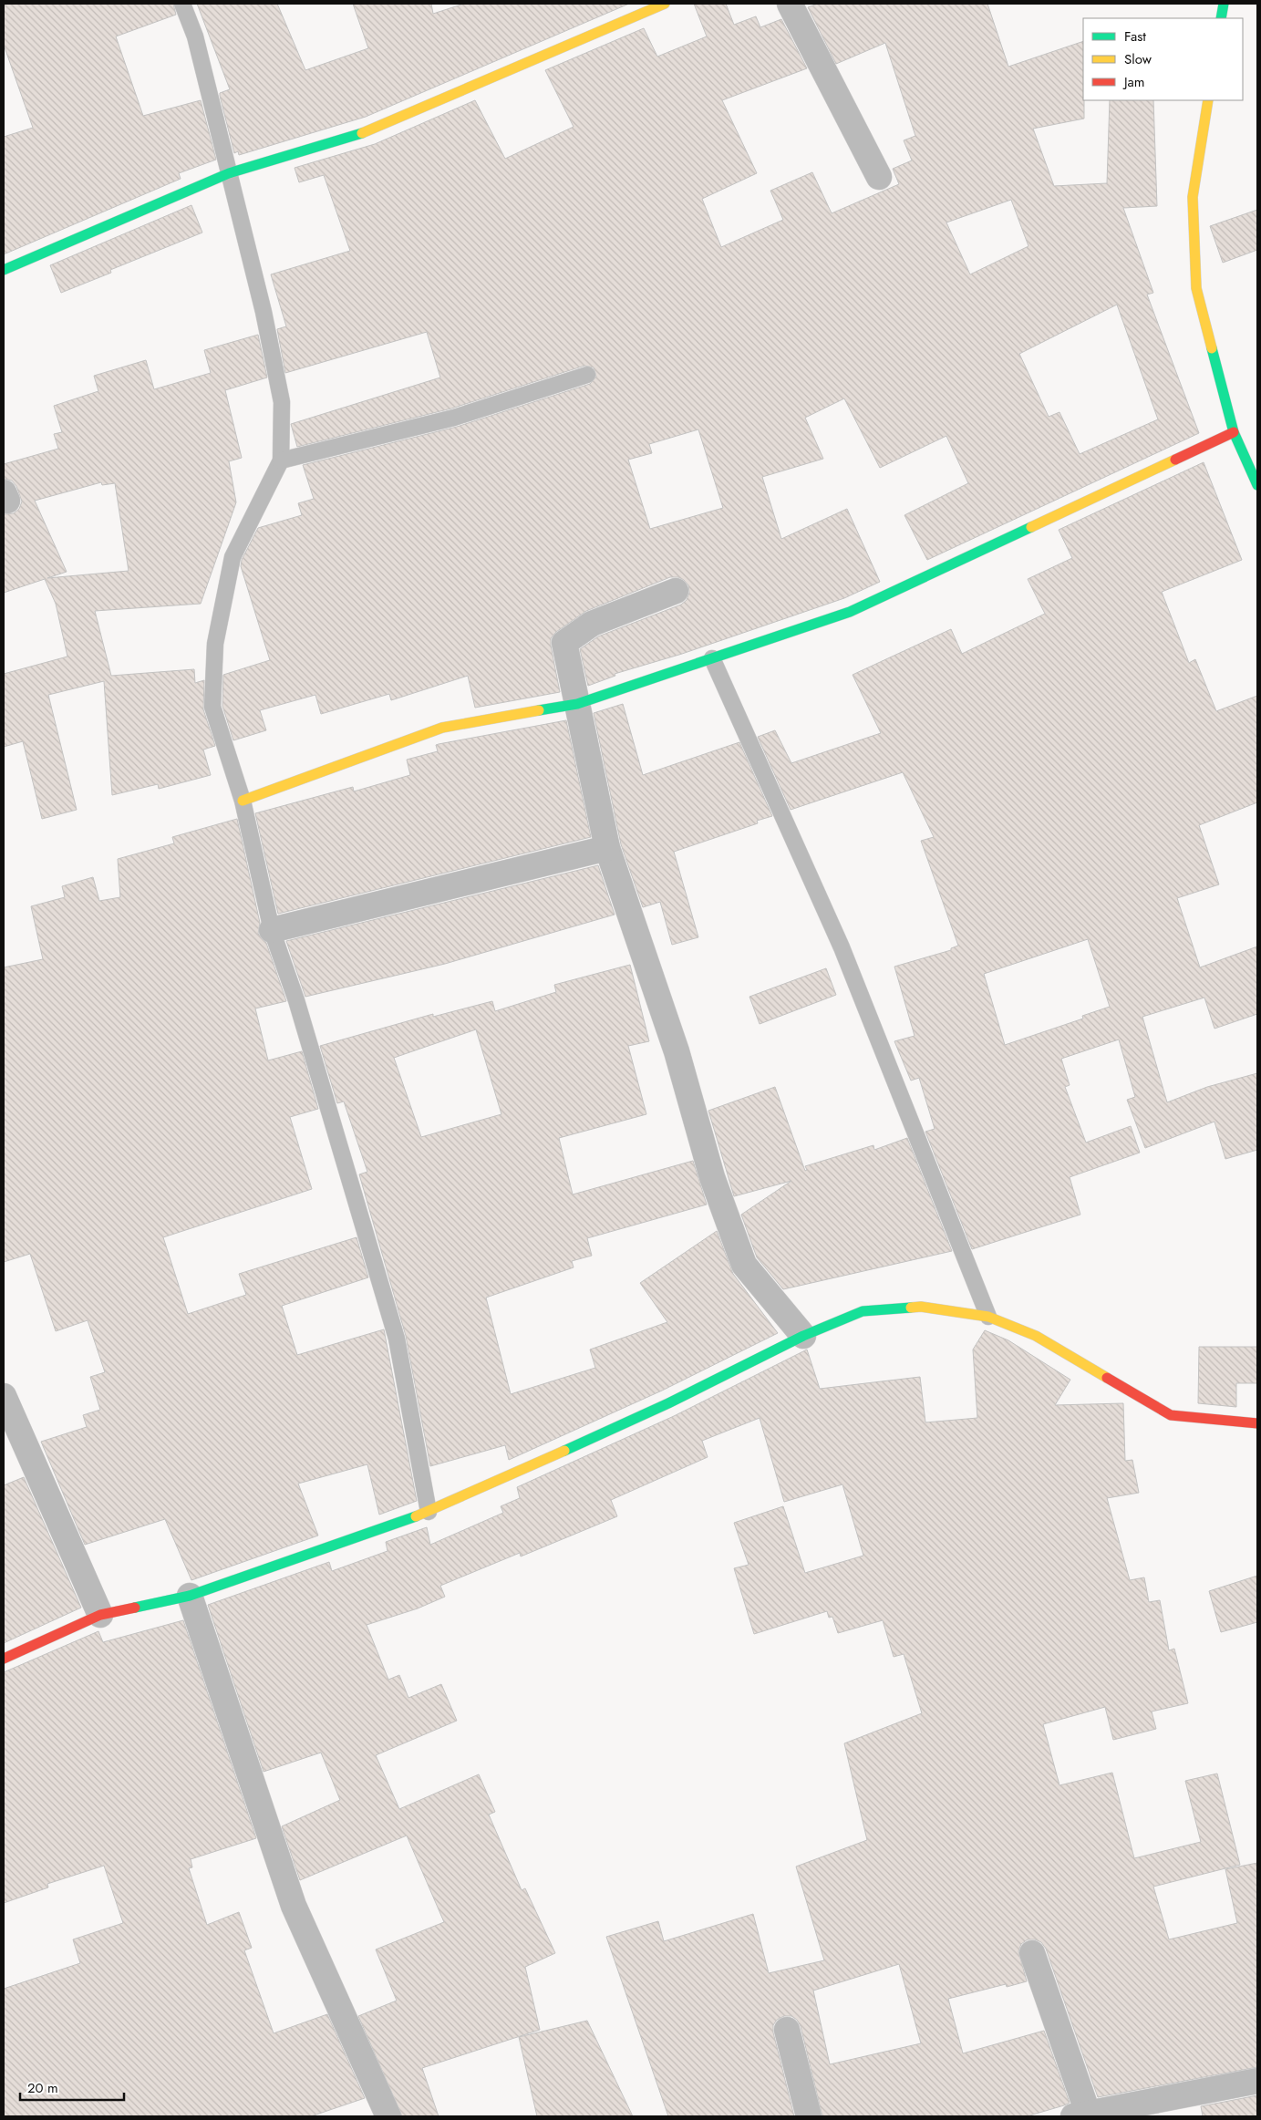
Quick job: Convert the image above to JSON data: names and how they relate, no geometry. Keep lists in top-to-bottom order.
{
  "legend": ["Fast", "Slow", "Jam"],
  "scale_bar": "20 m"
}
